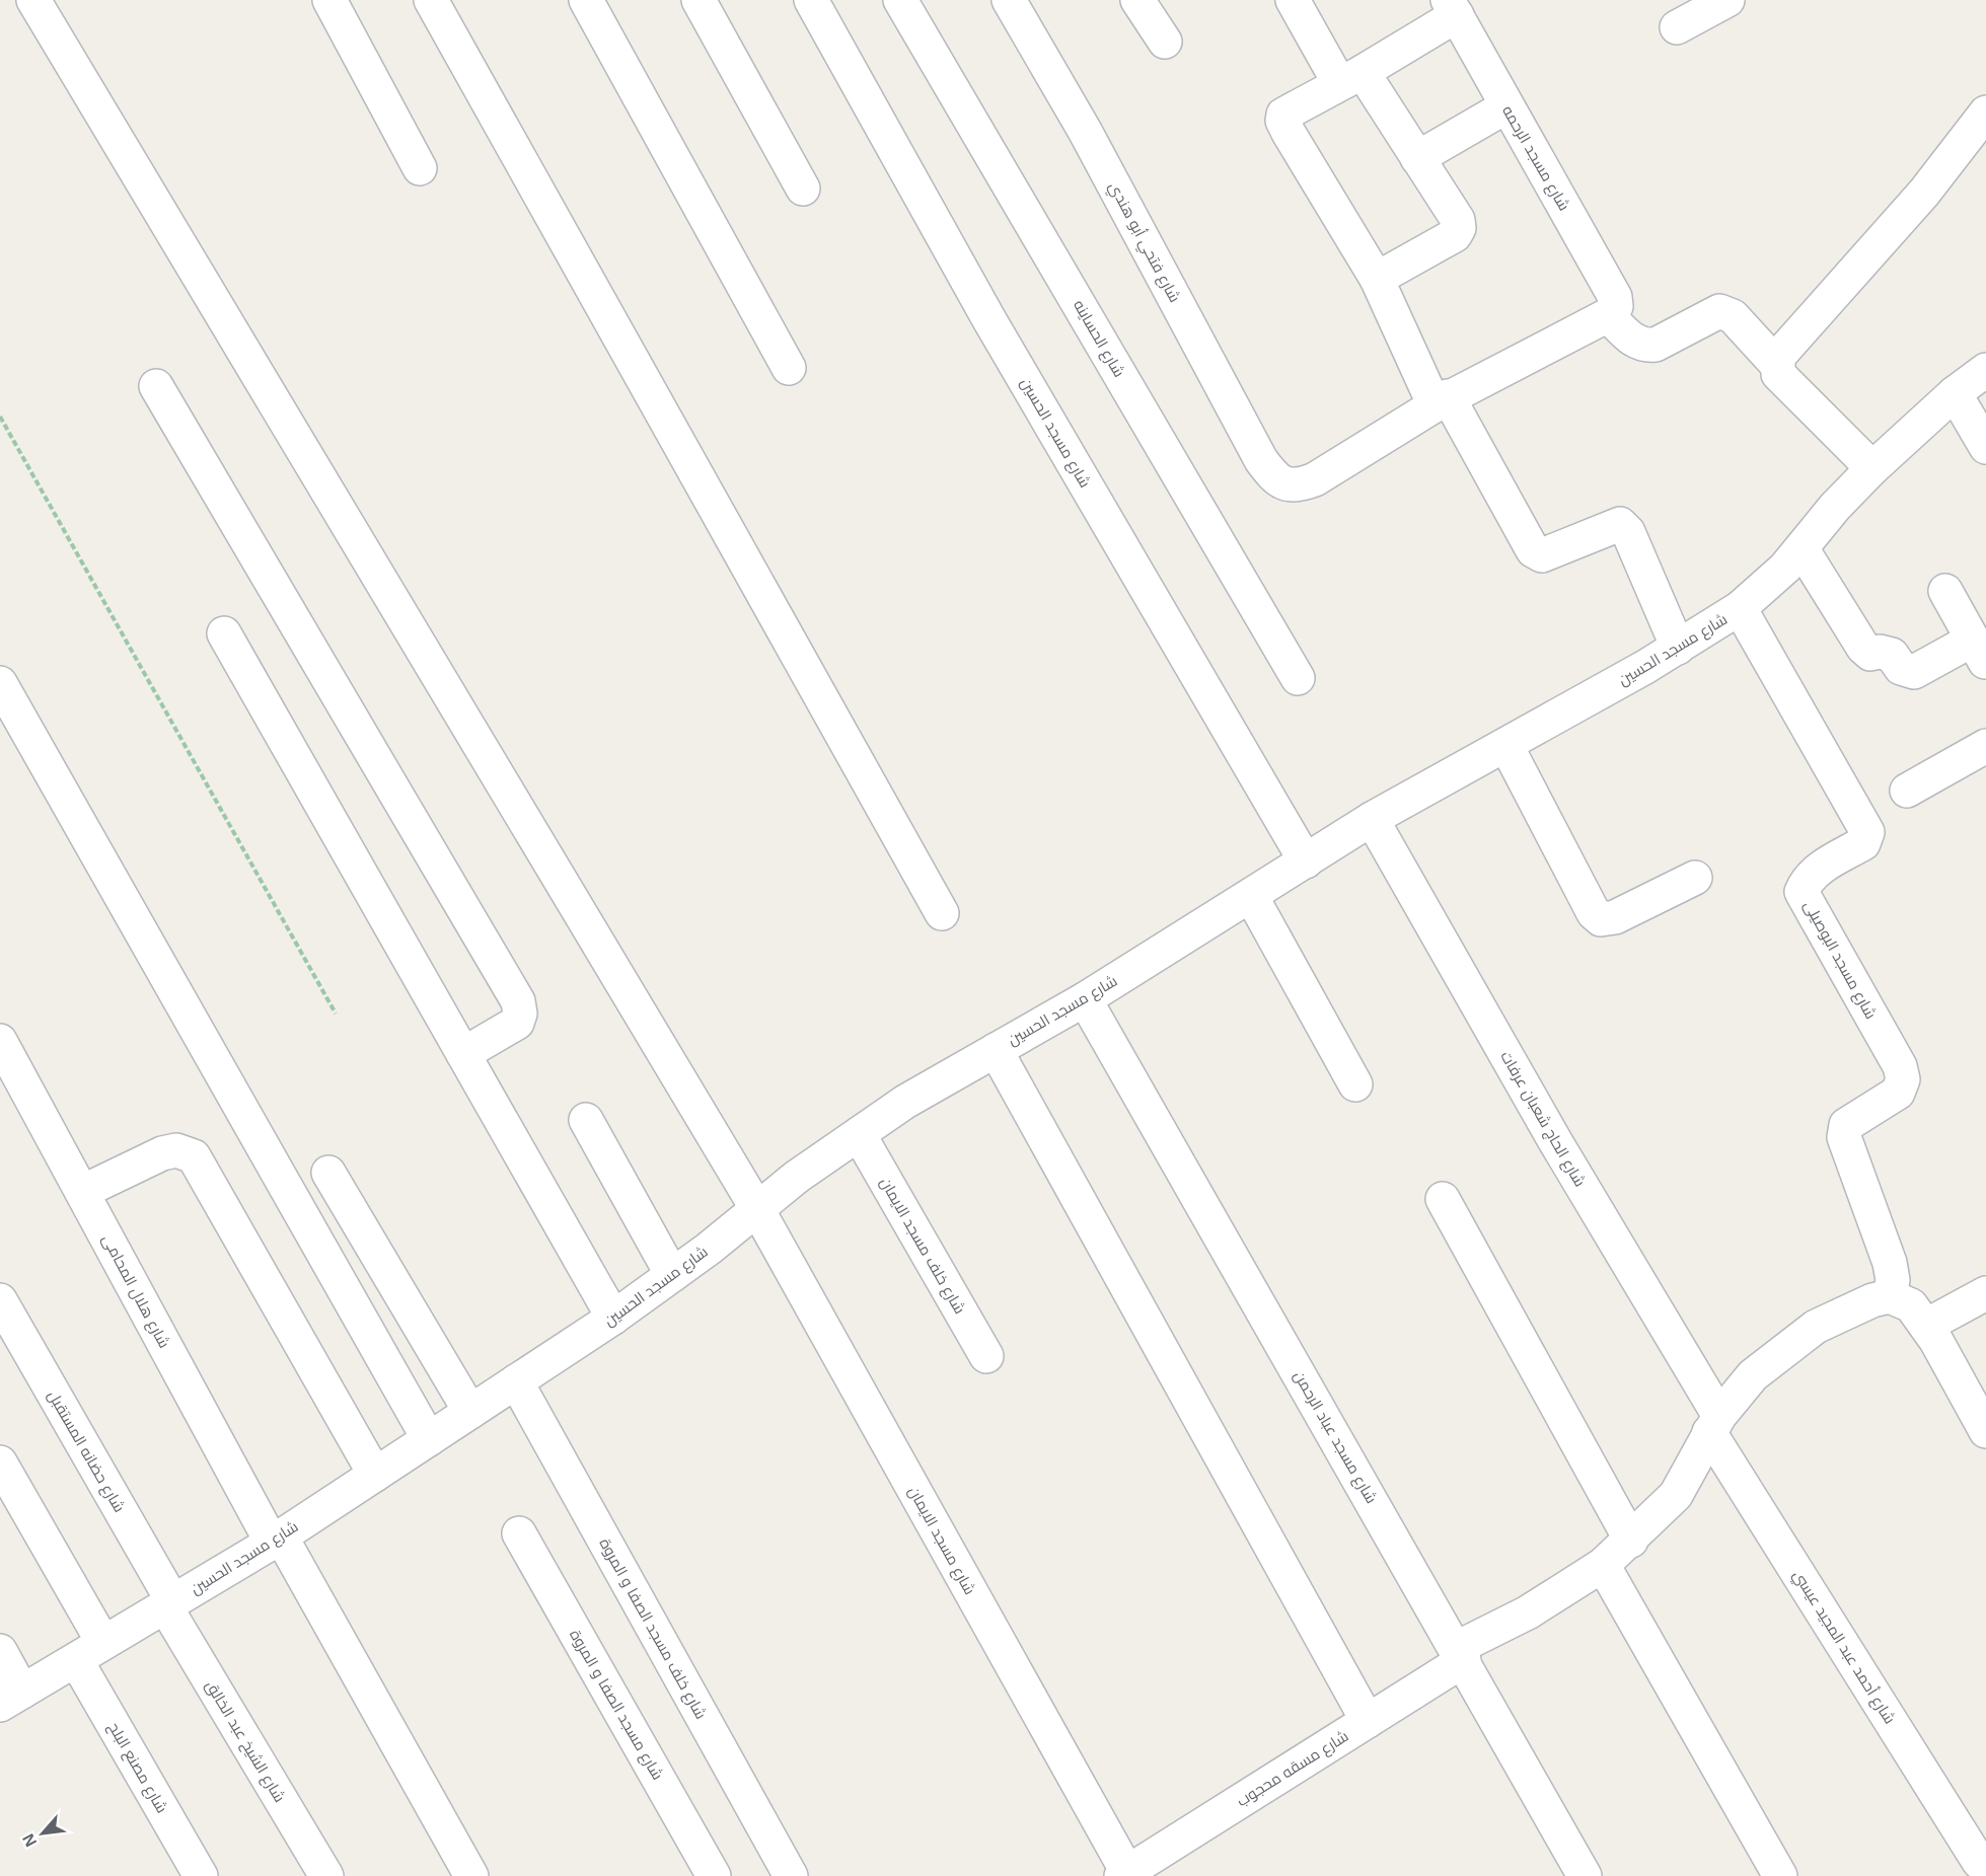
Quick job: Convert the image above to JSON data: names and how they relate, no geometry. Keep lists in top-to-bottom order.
{
  "streets": {
    "street": [
      "شارع مسجد الرحمه",
      "شارع فتحي أبو هندي",
      "شارع الحساينه",
      "شارع مسجد الحسين",
      "شارع مسجد البوصيلى",
      "شارع الحاج شعبان عرفات",
      "شارع خلف مسجد الايمان",
      "شارع هلال المحامى",
      "شارع مسجد عباد الرحمن",
      "شارع حضانه المستقبل",
      "شارع مسجد الايمان",
      "شارع خلف مسجد الصفا و المروة",
      "شارع أحمد عبد المجيد عيسي",
      "شارع مسجد الصفا و المروة",
      "شارع الشيخ عبد الخالق",
      "شارع مصنع البلح",
      "شارع مسقه محجوب"
    ]
  },
  "crossings": [
    ["شارع مسجد الحسين", "شارع مسجد البوصيلى"],
    ["شارع مسجد الحسين", "شارع الحاج شعبان عرفات"],
    ["شارع مسجد الحسين", "شارع خلف مسجد الايمان"],
    ["شارع مسجد الحسين", "شارع هلال المحامى"],
    ["شارع مسجد الحسين", "شارع مسجد عباد الرحمن"],
    ["شارع مسجد الحسين", "شارع حضانه المستقبل"],
    ["شارع مسجد الحسين", "شارع مسجد الايمان"],
    ["شارع مسجد الحسين", "شارع خلف مسجد الصفا و المروة"],
    ["شارع مسجد الحسين", "شارع الشيخ عبد الخالق"],
    ["شارع مسجد الحسين", "شارع مصنع البلح"],
    ["شارع الحاج شعبان عرفات", "شارع أحمد عبد المجيد عيسي"],
    ["شارع مسجد عباد الرحمن", "شارع مسقه محجوب"],
    ["شارع حضانه المستقبل", "شارع الشيخ عبد الخالق"],
    ["شارع مسجد الايمان", "شارع مسقه محجوب"]
  ],
  "north": "bottom left"
}
